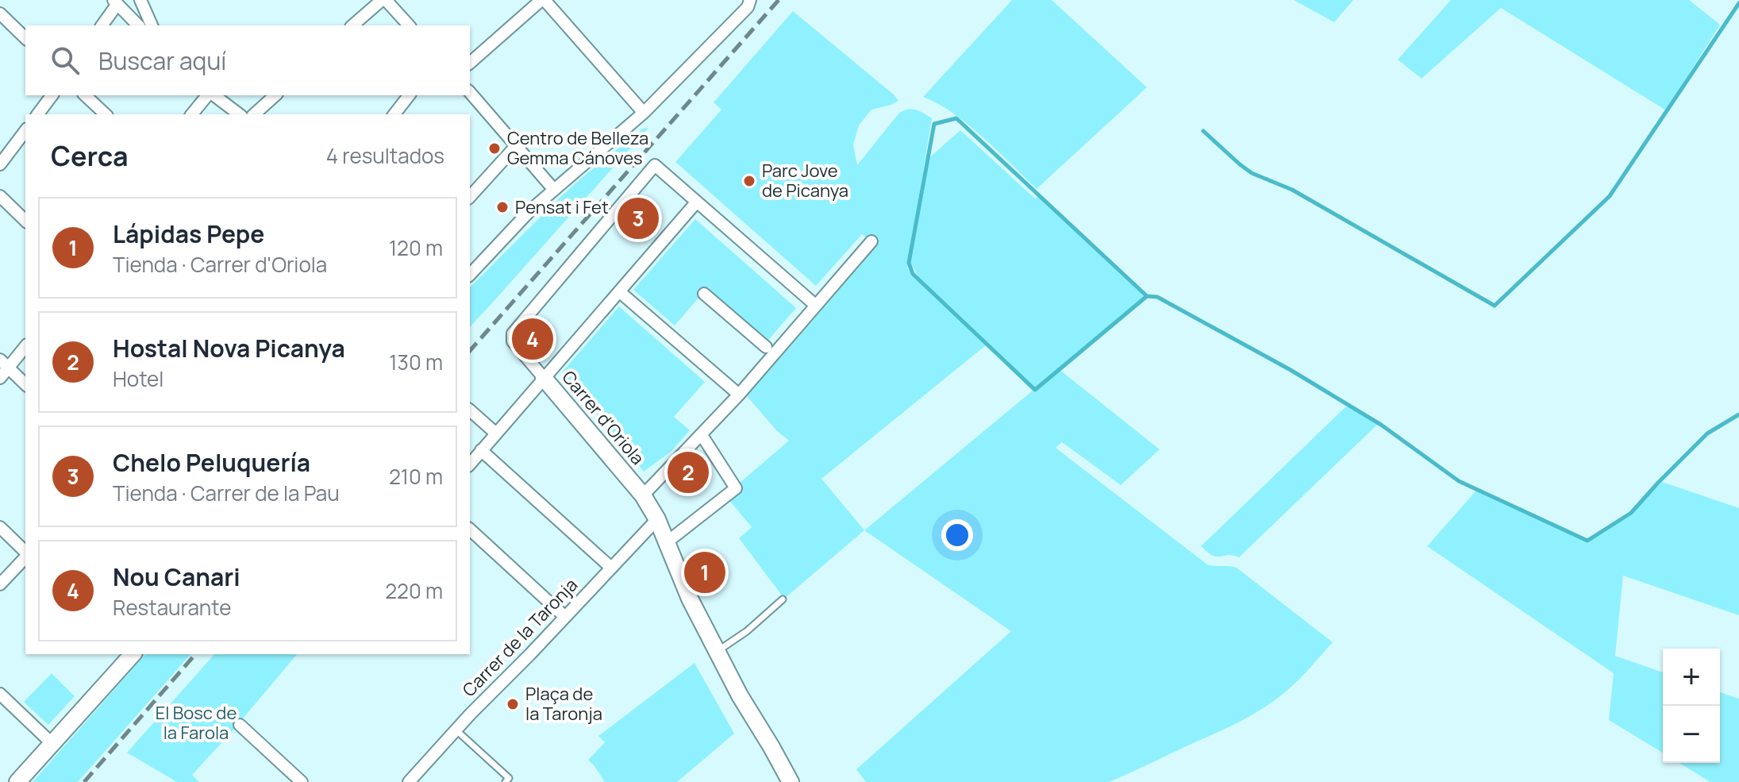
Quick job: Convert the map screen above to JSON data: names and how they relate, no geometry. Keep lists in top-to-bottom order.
{
  "streets": {
    "street": ["Carrer d'Oriola", "Carrer de la Taronja"]
  },
  "crossings": [
    ["Carrer d'Oriola", "Carrer de la Taronja"]
  ],
  "parks": ["El Bosc de la Farola"],
  "places": [
    "Centro de Belleza Gemma Cánoves",
    "Parc Jove de Picanya",
    "Pensat i Fet",
    "Plaça de la Taronja"
  ],
  "page": {
    "search": "Buscar aquí",
    "heading": ["Cerca", "4 resultados"],
    "pins": [
      "3",
      "4",
      "2",
      "1"
    ],
    "list": [
      {
        "mark": "1",
        "name": "Lápidas Pepe",
        "note": "Tienda · Carrer d'Oriola",
        "value": "120 m"
      },
      {
        "mark": "2",
        "name": "Hostal Nova Picanya",
        "note": "Hotel",
        "value": "130 m"
      },
      {
        "mark": "3",
        "name": "Chelo Peluquería",
        "note": "Tienda · Carrer de la Pau",
        "value": "210 m"
      },
      {
        "mark": "4",
        "name": "Nou Canari",
        "note": "Restaurante",
        "value": "220 m"
      }
    ],
    "map_buttons": ["+", "−"]
  }
}
